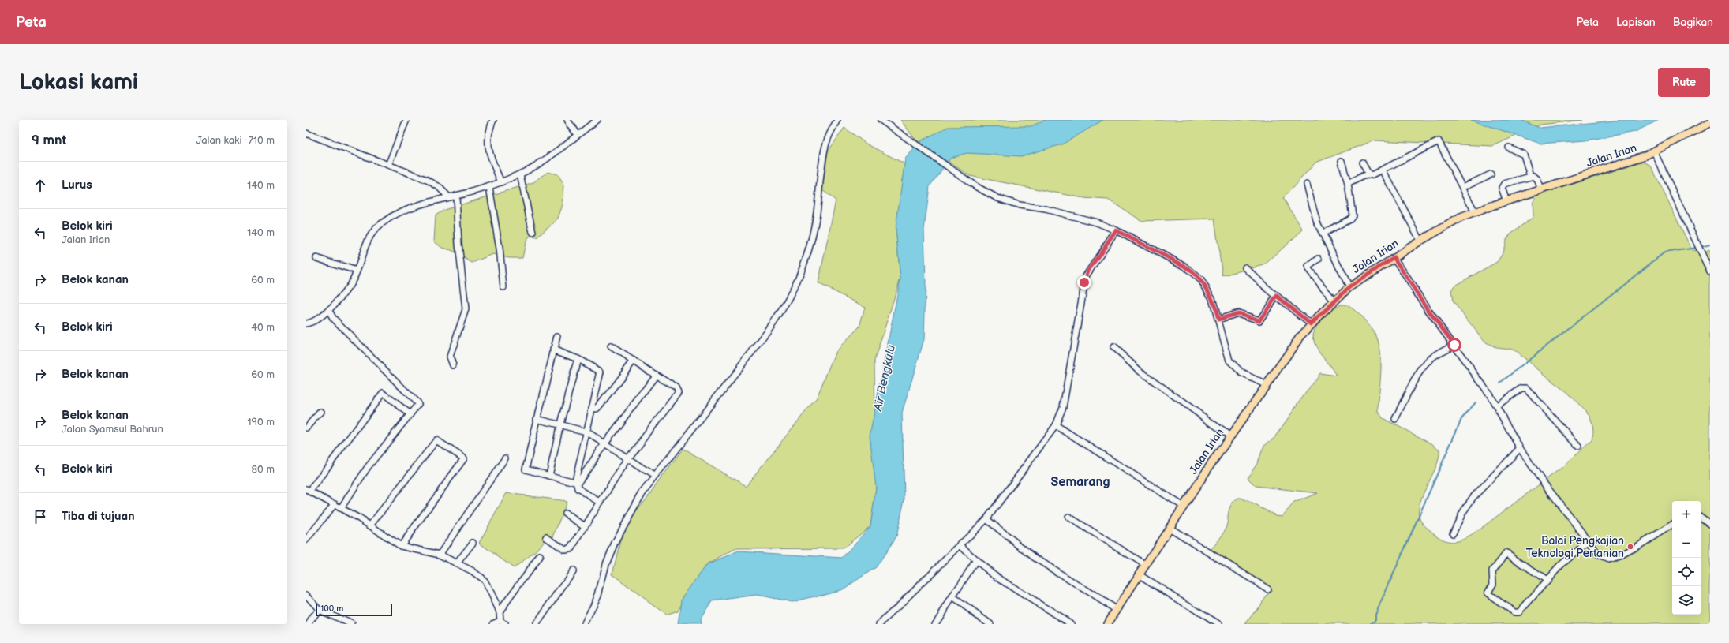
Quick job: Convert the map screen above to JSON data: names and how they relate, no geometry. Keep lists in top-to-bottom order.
{
  "streets": {
    "main road": ["Jalan Irian"]
  },
  "districts": ["Semarang"],
  "water": ["Air Bengkulu"],
  "places": ["Balai Pengkajian Teknologi Pertanian"],
  "scale_bar": "100 m",
  "page": {
    "header": "Peta",
    "nav": ["Peta", "Lapisan", "Bagikan"],
    "buttons": "Rute",
    "title": "Lokasi kami",
    "heading": ["9 mnt", "Jalan kaki · 710 m"],
    "list": [
      ["Lurus", "140 m"],
      ["Belok kiri", "Jalan Irian", "140 m"],
      ["Belok kanan", "60 m"],
      ["Belok kiri", "40 m"],
      ["Belok kanan", "60 m"],
      ["Belok kanan", "Jalan Syamsul Bahrun", "190 m"],
      ["Belok kiri", "80 m"],
      "Tiba di tujuan"
    ],
    "map_buttons": ["+", "−"],
    "scale": "100 m"
  }
}
